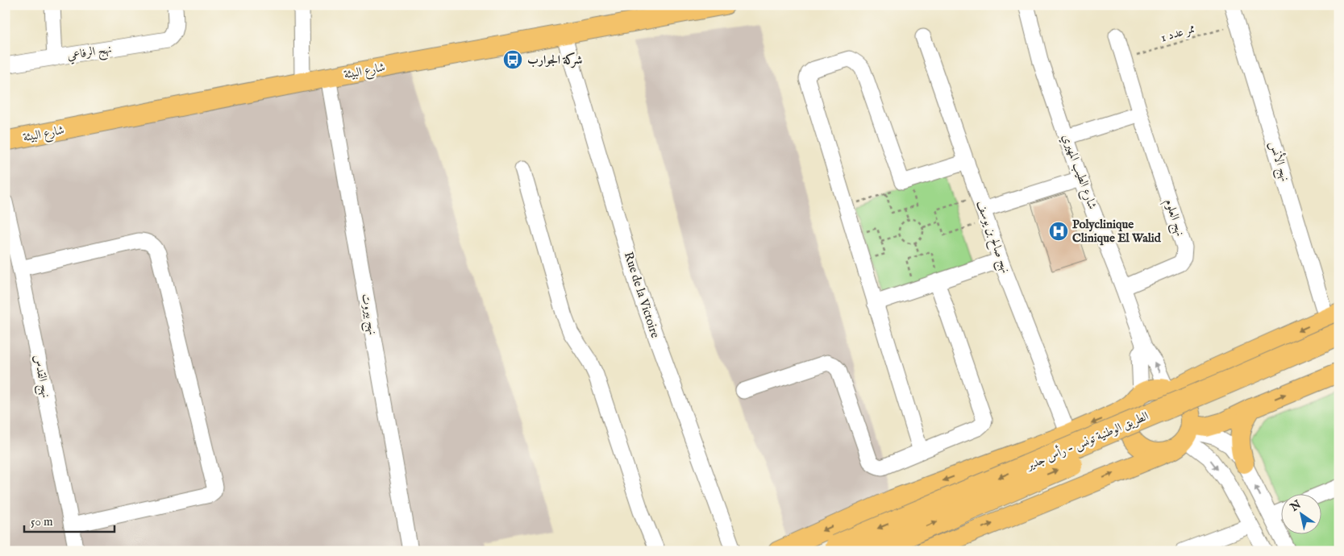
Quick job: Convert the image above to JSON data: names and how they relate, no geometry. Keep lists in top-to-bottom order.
{
  "streets": {
    "highway": ["الطريق الوطنية تونس - رأس جدير"],
    "main road": ["شارع البيئة"],
    "street": [
      "نهج الرفاعي",
      "نهج الأنس",
      "شارع الطيب المهيري",
      "نهج العلوم",
      "نهج صالح بن يوسف",
      "Rue de la Victoire",
      "نهج بيروت",
      "نهج القدس"
    ],
    "path": ["ممر عدد 1"]
  },
  "crossings": [
    ["ممر عدد 1", "نهج الأنس"],
    ["ممر عدد 1", "نهج العلوم"],
    ["شارع البيئة", "Rue de la Victoire"],
    ["شارع البيئة", "نهج بيروت"],
    ["نهج الأنس", "الطريق الوطنية تونس - رأس جدير"],
    ["شارع الطيب المهيري", "نهج العلوم"]
  ],
  "places": {
    "bus stop": ["شركة الجوارب"],
    "hospital": ["Polyclinique Clinique El Walid"]
  },
  "scale_bar": "50 m",
  "north": "top left"
}
